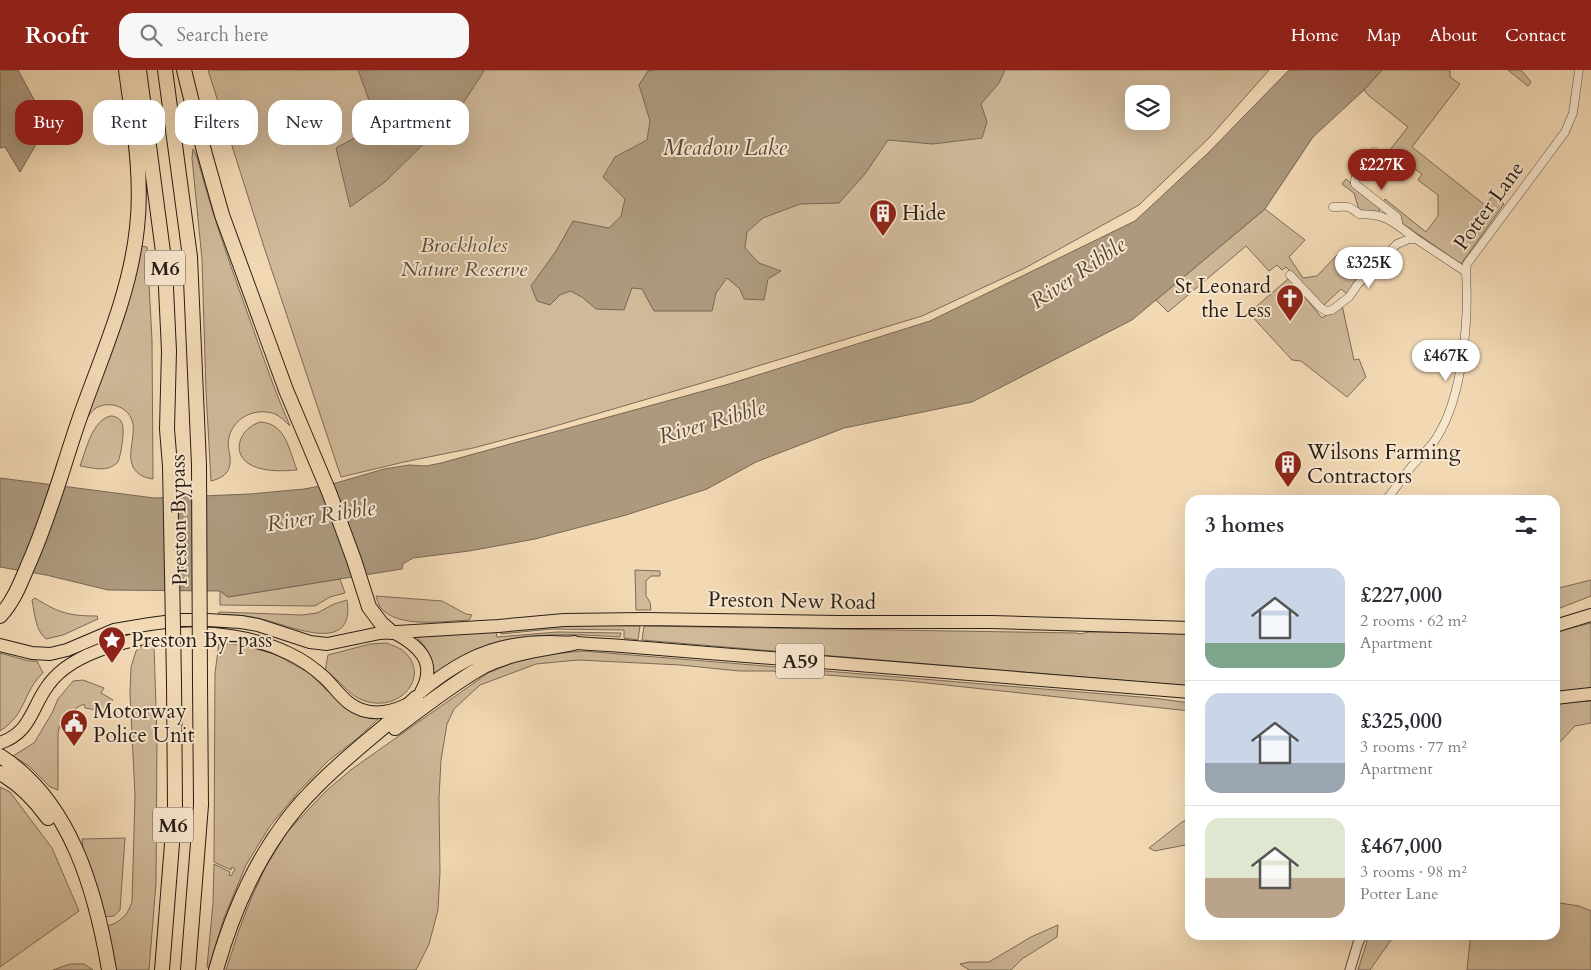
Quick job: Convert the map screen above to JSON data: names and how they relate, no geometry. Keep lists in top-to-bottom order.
{
  "streets": {
    "highway": [
      "M6",
      "Preston Bypass",
      "Preston New Road",
      "A59"
    ],
    "street": ["Potter Lane"]
  },
  "water": ["Meadow Lake", "River Ribble"],
  "parks": ["Brockholes Nature Reserve"],
  "places": {
    "building": ["Hide", "Wilsons Farming Contractors"],
    "church": ["St Leonard the Less"],
    "place": ["Preston By-pass"],
    "public building": ["Motorway Police Unit"]
  },
  "page": {
    "header": "Roofr",
    "search": "Search here",
    "nav": [
      "Home",
      "Map",
      "About",
      "Contact"
    ],
    "chip": [
      "Buy",
      "Rent",
      "Filters",
      "New",
      "Apartment"
    ],
    "price": ["£227K", "£325K", "£467K"],
    "heading": "3 homes",
    "list": [
      {
        "name": "£227,000",
        "note": "2 rooms · 62 m² · Apartment"
      },
      {
        "name": "£325,000",
        "note": "3 rooms · 77 m² · Apartment"
      },
      {
        "name": "£467,000",
        "note": "3 rooms · 98 m² · Potter Lane"
      }
    ]
  }
}
